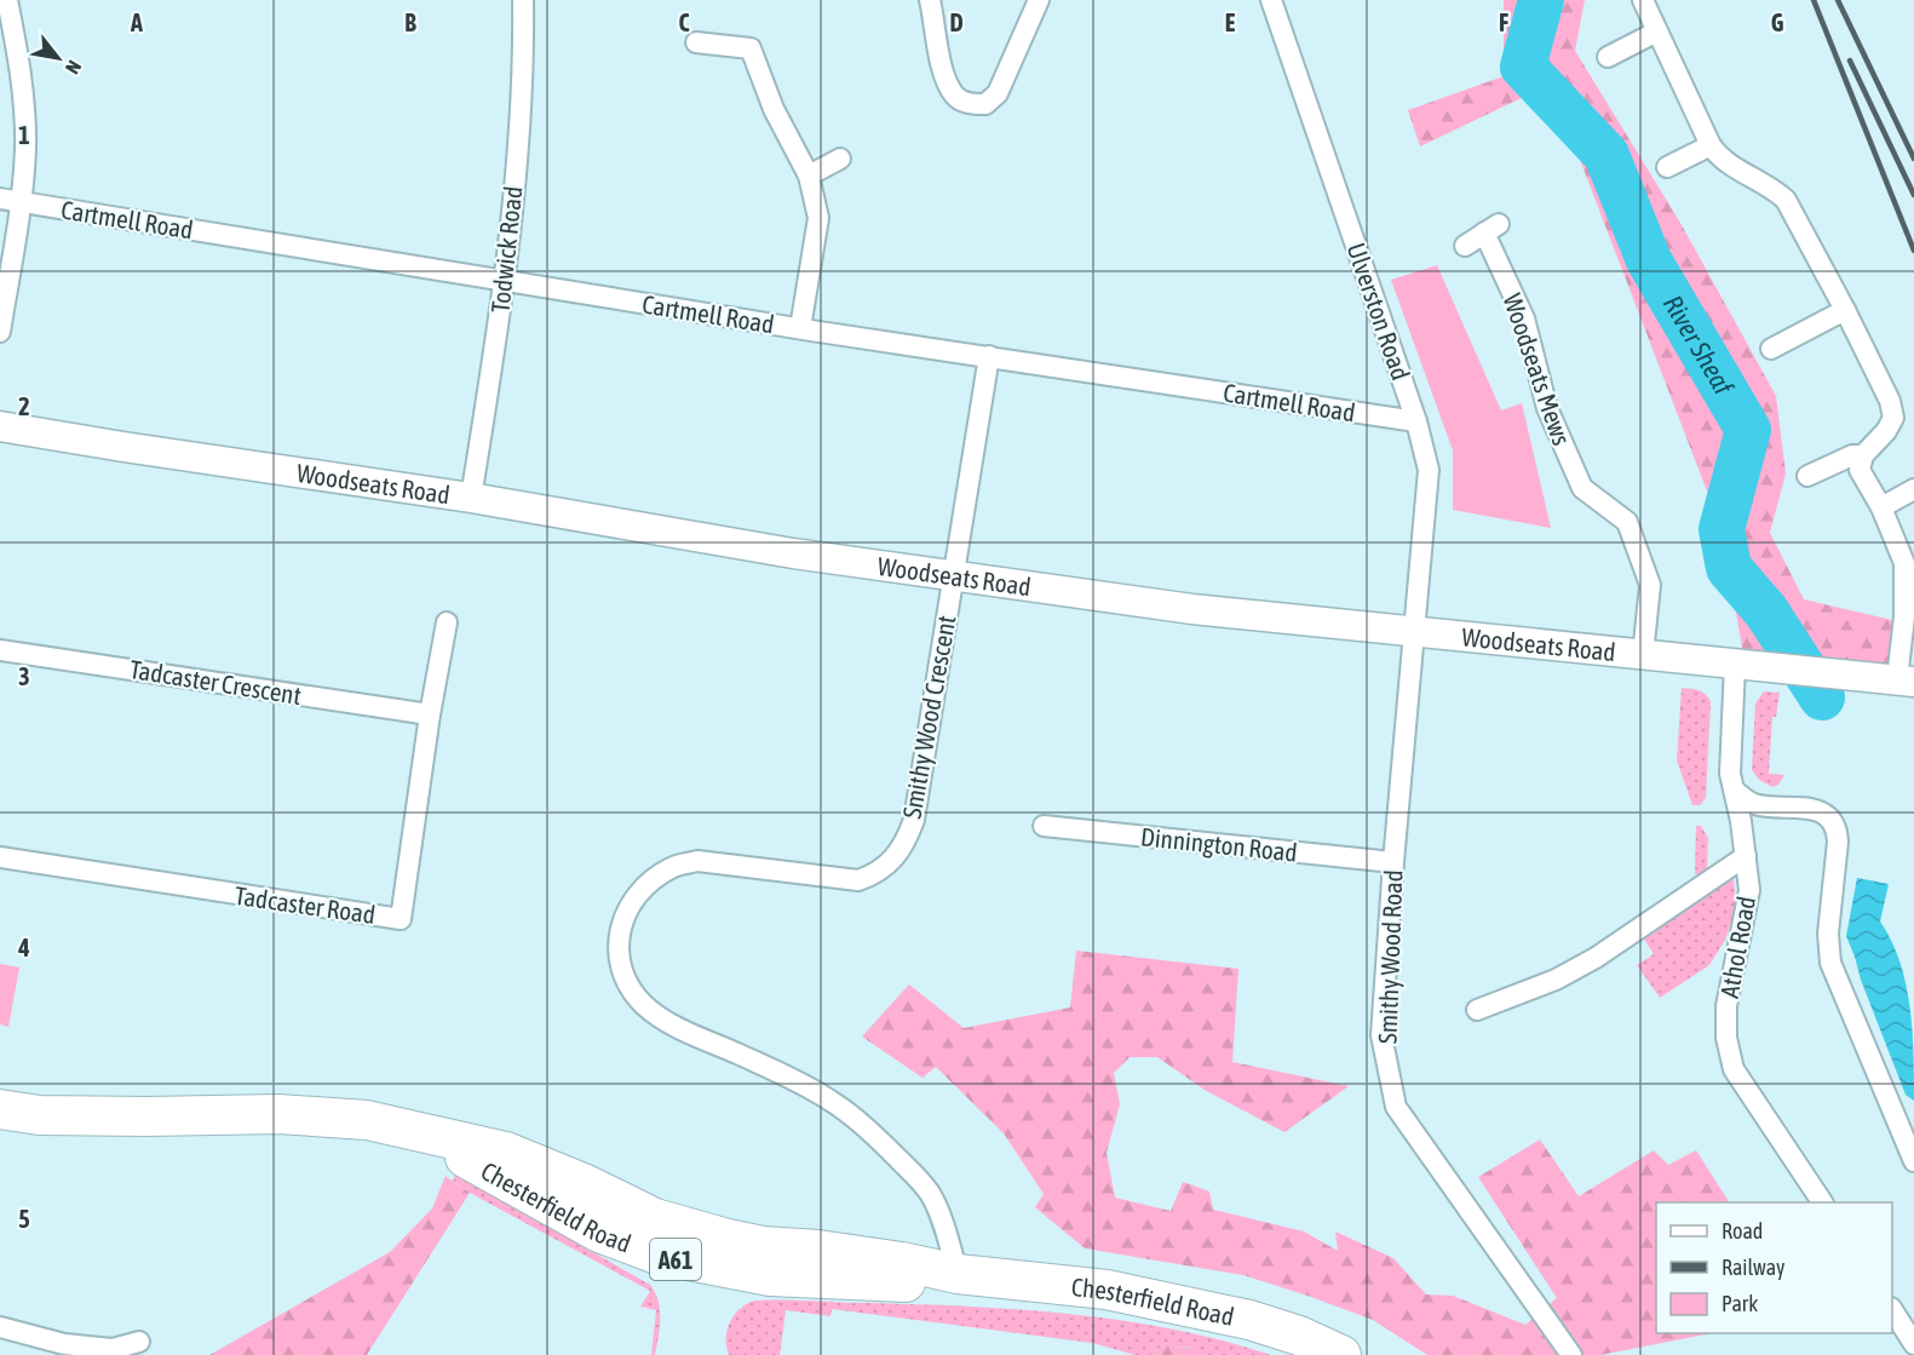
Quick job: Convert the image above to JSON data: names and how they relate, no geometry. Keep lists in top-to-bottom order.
{
  "streets": {
    "highway": ["Chesterfield Road", "A61"],
    "street": [
      "Cartmell Road",
      "Todwick Road",
      "Ulverston Road",
      "Woodseats Mews",
      "Woodseats Road",
      "Tadcaster Crescent",
      "Smithy Wood Crescent",
      "Dinnington Road",
      "Tadcaster Road",
      "Athol Road",
      "Smithy Wood Road"
    ]
  },
  "crossings": [
    ["Cartmell Road", "Todwick Road"],
    ["Cartmell Road", "Ulverston Road"],
    ["Cartmell Road", "Smithy Wood Crescent"],
    ["Todwick Road", "Woodseats Road"],
    ["Ulverston Road", "Woodseats Road"],
    ["Ulverston Road", "Smithy Wood Road"],
    ["Woodseats Mews", "Woodseats Road"],
    ["Woodseats Road", "Smithy Wood Crescent"],
    ["Woodseats Road", "Athol Road"],
    ["Woodseats Road", "Smithy Wood Road"],
    ["Tadcaster Crescent", "Tadcaster Road"],
    ["Smithy Wood Crescent", "Chesterfield Road"],
    ["Dinnington Road", "Smithy Wood Road"]
  ],
  "water": ["River Sheaf"],
  "legend": ["Road", "Railway", "Park"],
  "north": "bottom right",
  "grid": {
    "columns": [
      "A",
      "B",
      "C",
      "D",
      "E",
      "F",
      "G"
    ],
    "rows": [
      "1",
      "2",
      "3",
      "4",
      "5"
    ]
  }
}
